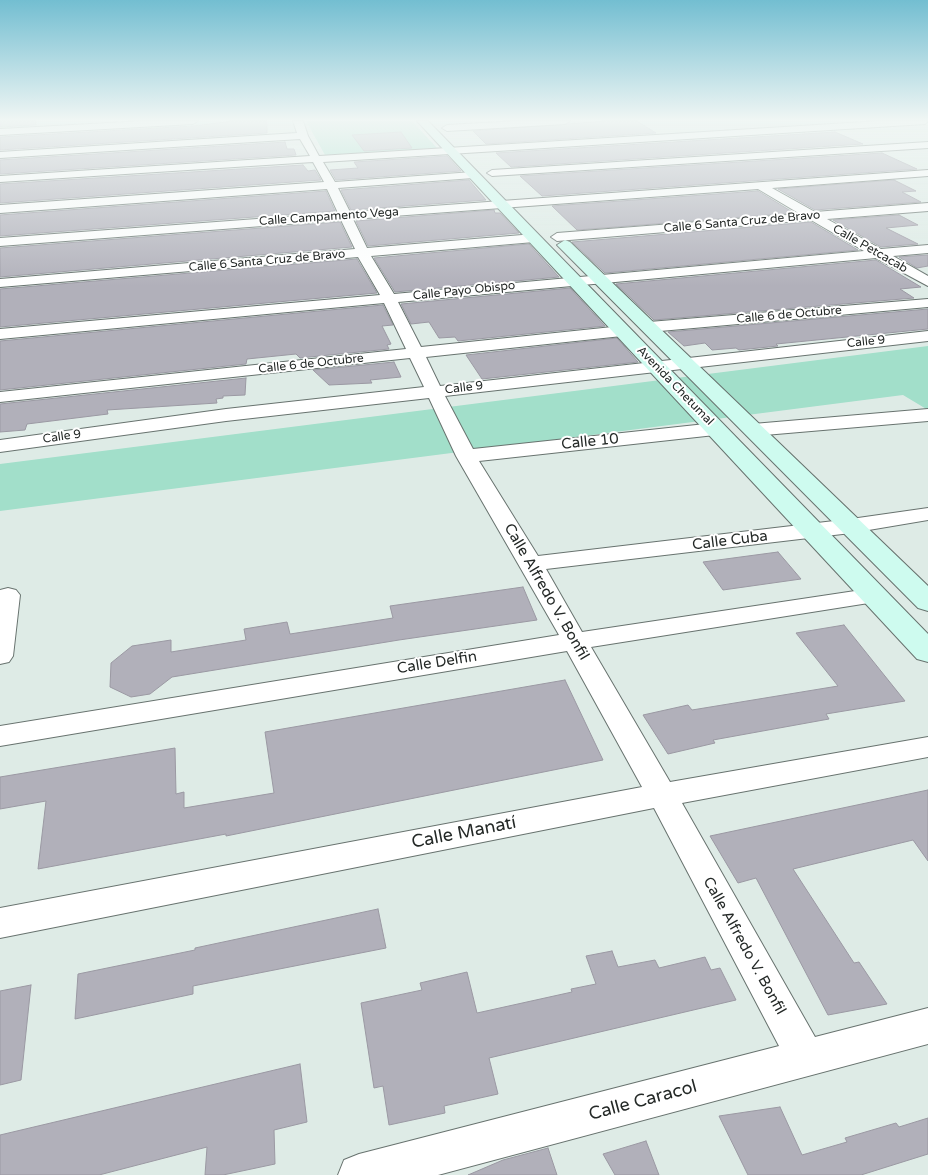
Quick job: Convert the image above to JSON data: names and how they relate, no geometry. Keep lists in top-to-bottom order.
{
  "streets": {
    "main road": ["Avenida Chetumal"],
    "street": [
      "Calle Campamento Vega",
      "Calle 6 Santa Cruz de Bravo",
      "Calle Petcacab",
      "Calle Payo Obispo",
      "Calle 6 de Octubre",
      "Calle 9",
      "Calle 10",
      "Calle Cuba",
      "Calle Alfredo V. Bonfil",
      "Calle Delfin",
      "Calle Manatí",
      "Calle Caracol"
    ]
  },
  "crossings": [
    ["Calle Campamento Vega", "Calle Petcacab"],
    ["Calle Campamento Vega", "Avenida Chetumal"],
    ["Calle Campamento Vega", "Calle Alfredo V. Bonfil"],
    ["Calle 6 Santa Cruz de Bravo", "Calle Petcacab"],
    ["Calle 6 Santa Cruz de Bravo", "Avenida Chetumal"],
    ["Calle 6 Santa Cruz de Bravo", "Calle Alfredo V. Bonfil"],
    ["Calle Petcacab", "Calle Payo Obispo"],
    ["Calle Payo Obispo", "Avenida Chetumal"],
    ["Calle Payo Obispo", "Calle Alfredo V. Bonfil"],
    ["Calle 6 de Octubre", "Avenida Chetumal"],
    ["Calle 6 de Octubre", "Calle Alfredo V. Bonfil"],
    ["Calle 9", "Avenida Chetumal"],
    ["Calle 9", "Calle Alfredo V. Bonfil"],
    ["Avenida Chetumal", "Calle 10"],
    ["Avenida Chetumal", "Calle Cuba"],
    ["Avenida Chetumal", "Calle Delfin"],
    ["Calle 10", "Calle Alfredo V. Bonfil"],
    ["Calle Cuba", "Calle Alfredo V. Bonfil"],
    ["Calle Alfredo V. Bonfil", "Calle Delfin"],
    ["Calle Alfredo V. Bonfil", "Calle Manatí"],
    ["Calle Alfredo V. Bonfil", "Calle Caracol"]
  ]
}
